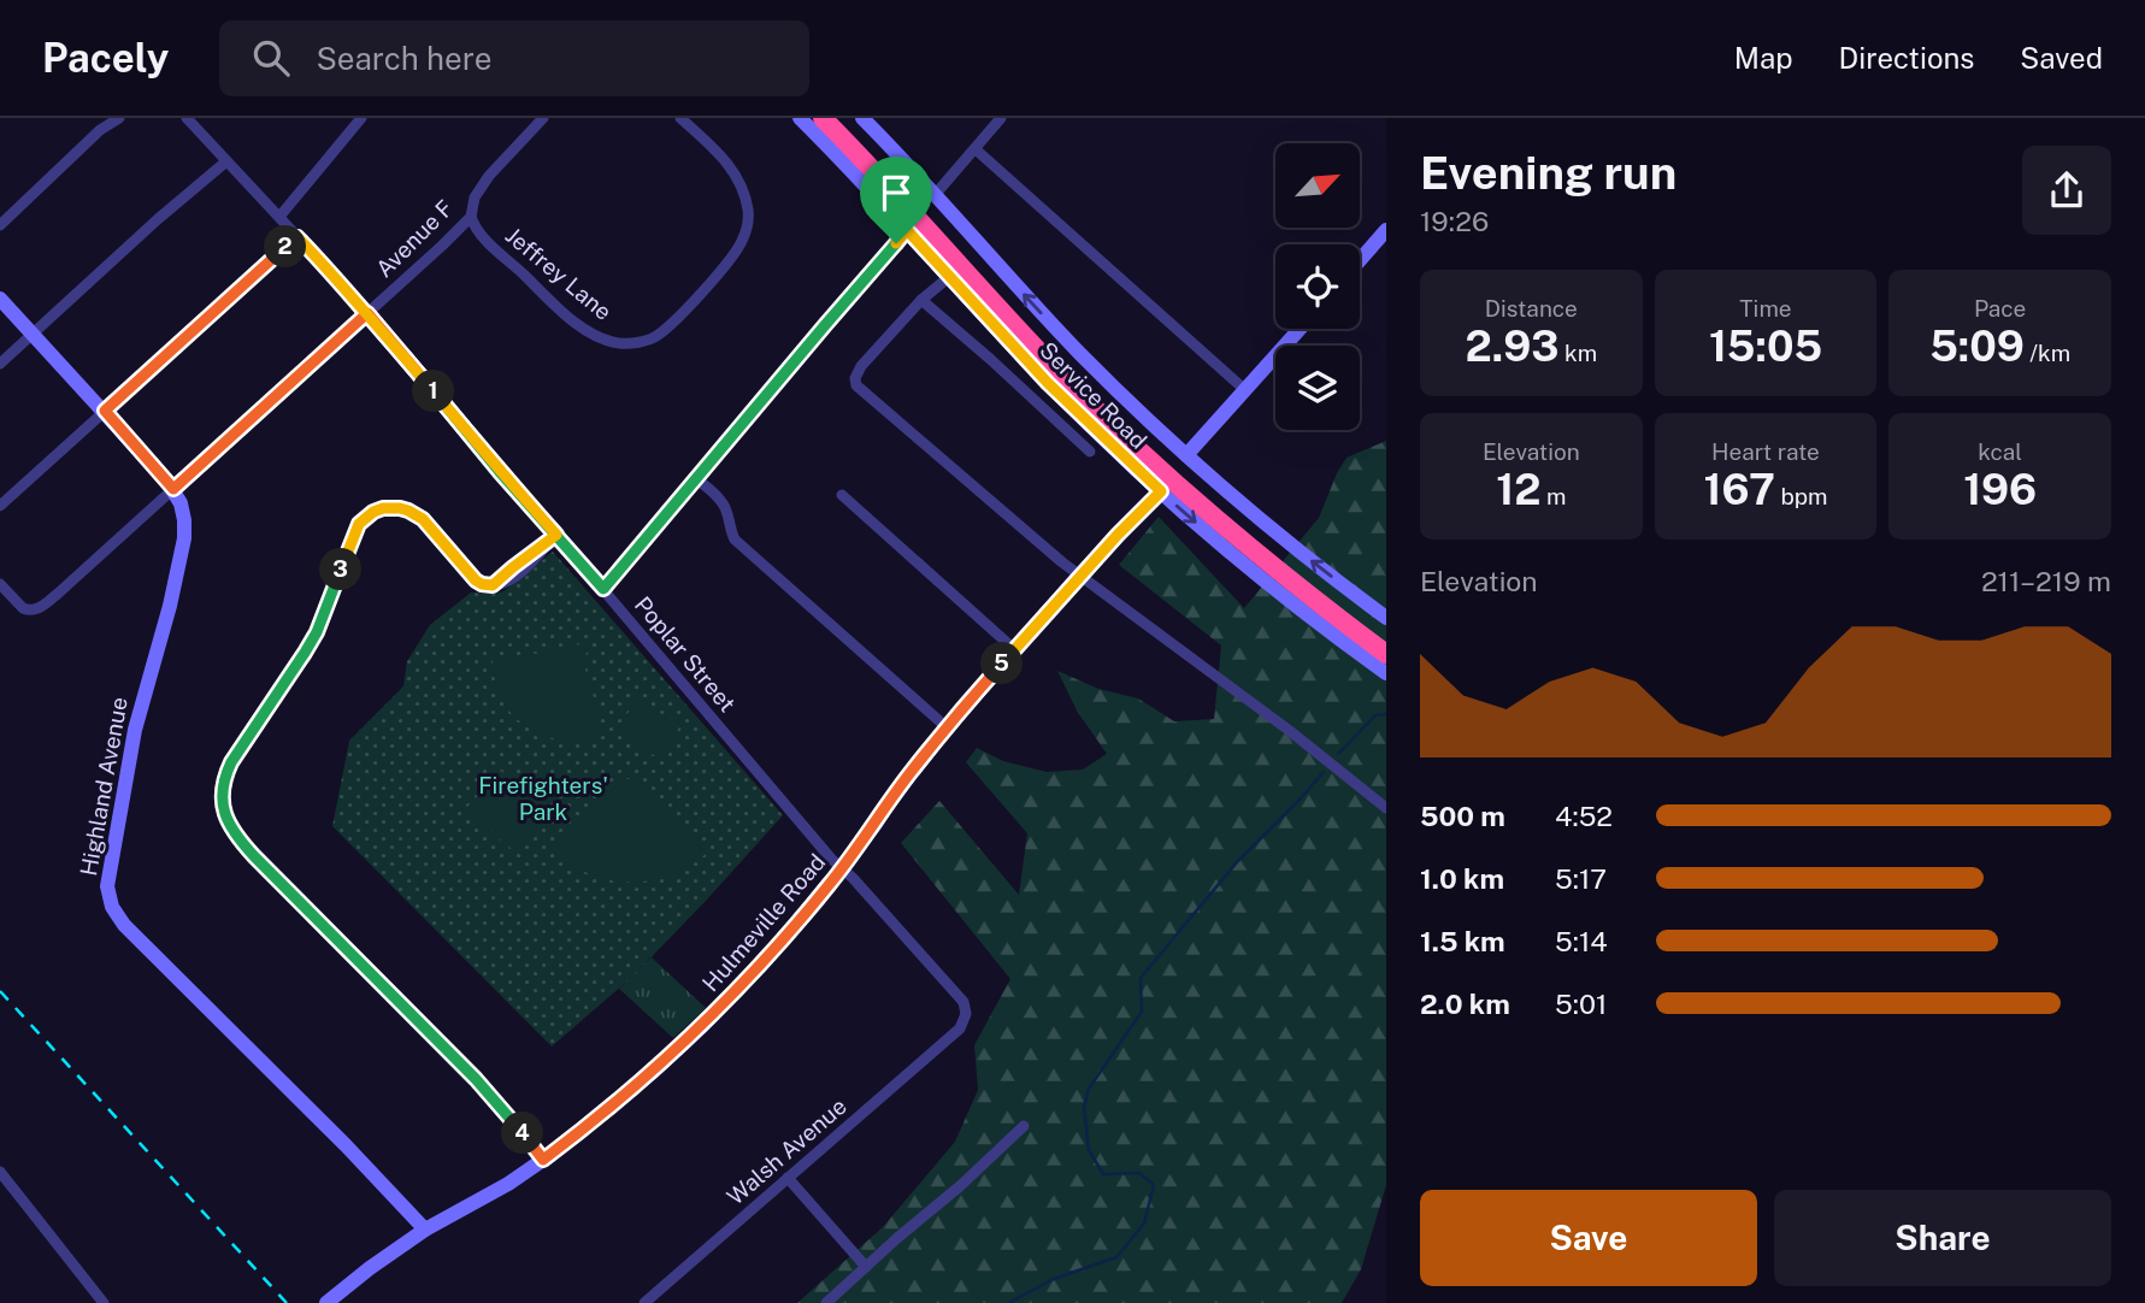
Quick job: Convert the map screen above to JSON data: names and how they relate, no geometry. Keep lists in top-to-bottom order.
{
  "streets": {
    "street": [
      "Avenue F",
      "Jeffrey Lane",
      "Service Road",
      "Poplar Street",
      "Highland Avenue",
      "Hulmeville Road",
      "Walsh Avenue"
    ]
  },
  "crossings": [
    ["Avenue F", "Jeffrey Lane"],
    ["Avenue F", "Poplar Street"],
    ["Avenue F", "Highland Avenue"],
    ["Service Road", "Hulmeville Road"],
    ["Poplar Street", "Hulmeville Road"],
    ["Poplar Street", "Walsh Avenue"],
    ["Highland Avenue", "Hulmeville Road"]
  ],
  "parks": ["Firefighters' Park"],
  "north": "top right",
  "page": {
    "header": "Pacely",
    "search": "Search here",
    "nav": ["Map", "Directions", "Saved"],
    "heading": ["Evening run", "19:26"],
    "pins": [
      "2",
      "1",
      "3",
      "5",
      "4"
    ],
    "stats": [
      ["Distance", "2.93 km"],
      ["Time", "15:05"],
      ["Pace", "5:09 /km"],
      ["Elevation", "12 m"],
      ["Heart rate", "167 bpm"],
      ["kcal", "196"]
    ],
    "chart": ["Elevation", "211–219 m"],
    "list": [
      {
        "name": "500 m",
        "note": "4:52"
      },
      {
        "name": "1.0 km",
        "note": "5:17"
      },
      {
        "name": "1.5 km",
        "note": "5:14"
      },
      {
        "name": "2.0 km",
        "note": "5:01"
      }
    ],
    "buttons": ["Save", "Share"]
  }
}
